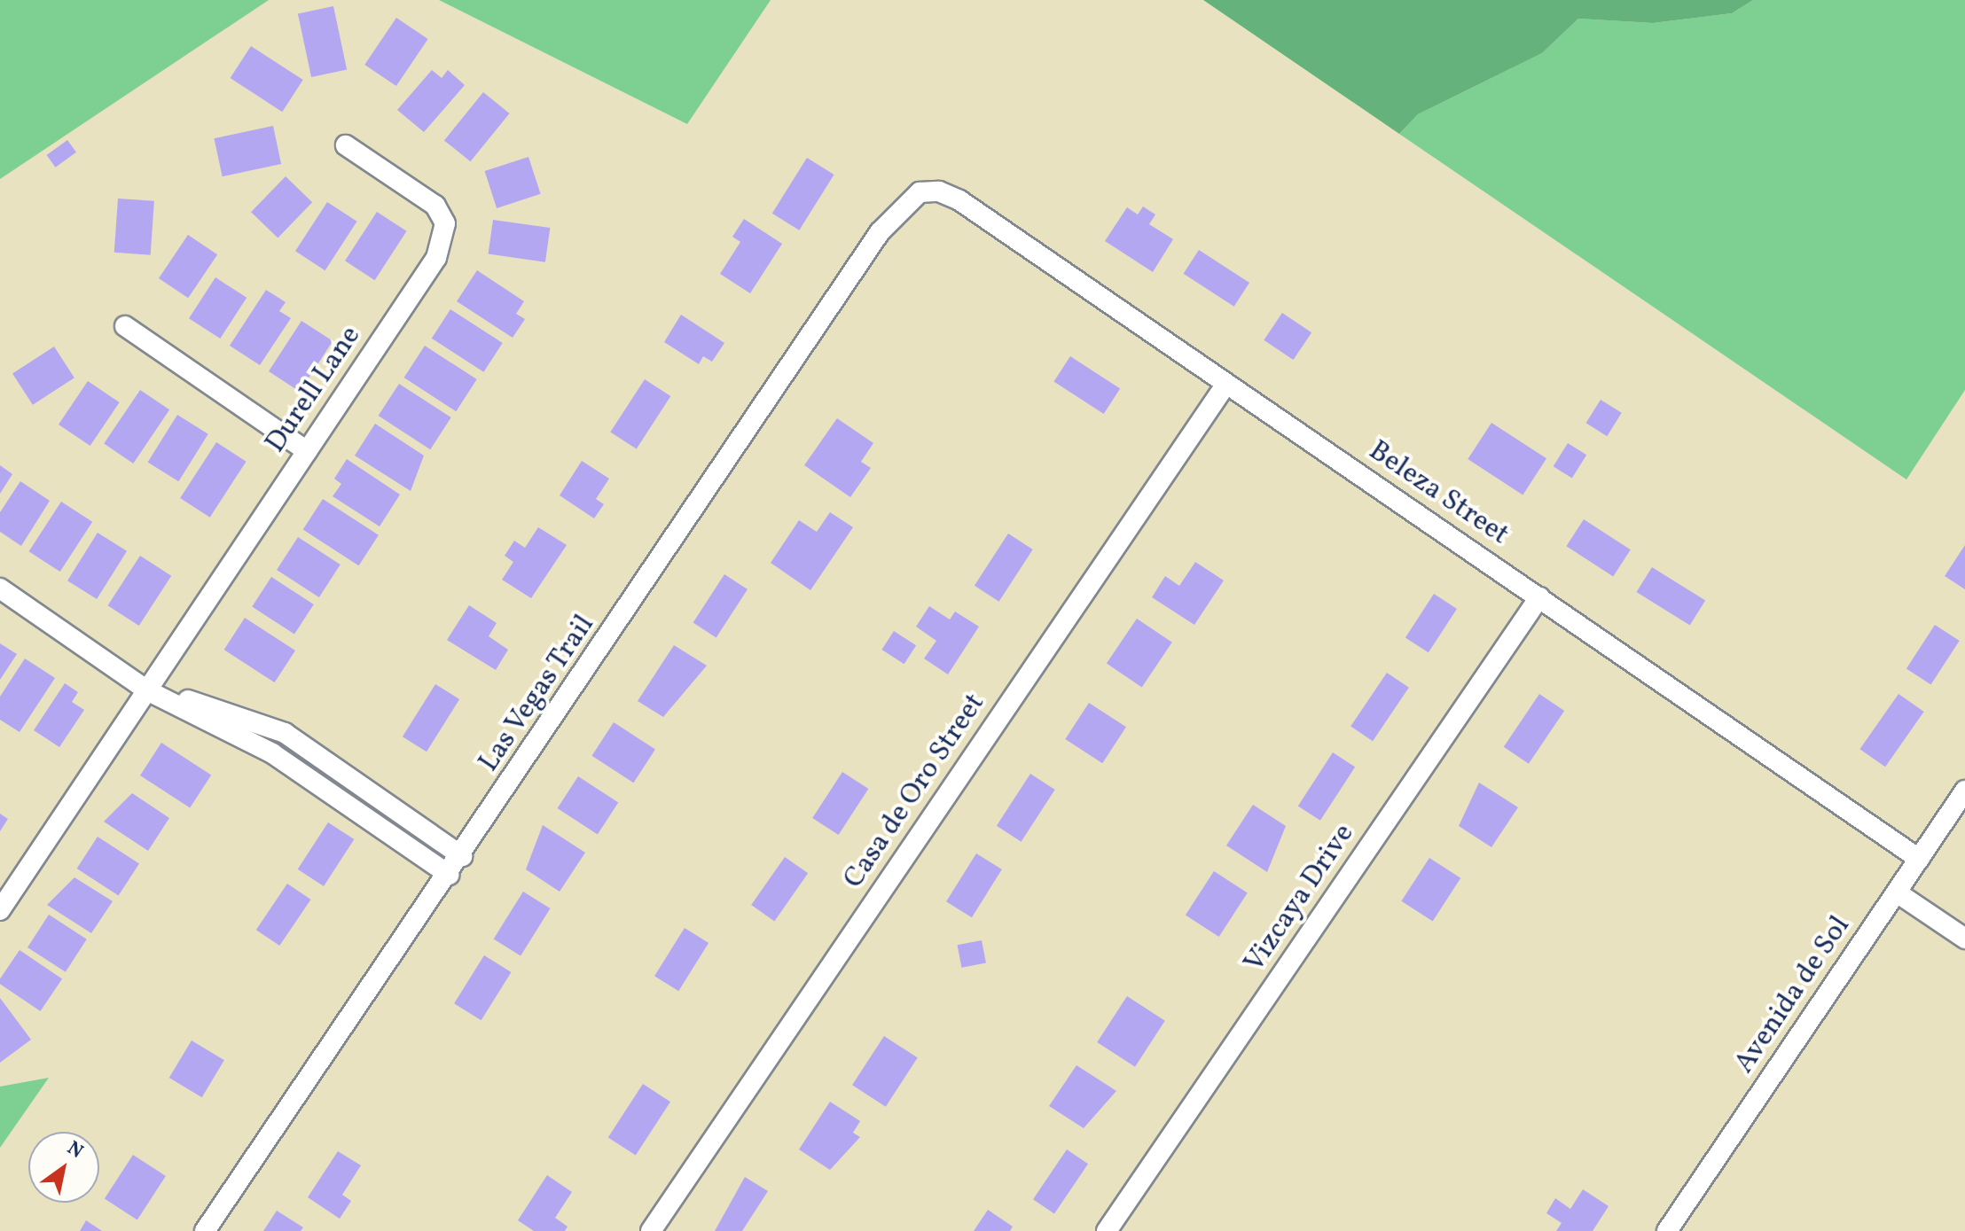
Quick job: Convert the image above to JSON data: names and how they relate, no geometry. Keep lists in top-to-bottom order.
{
  "streets": {
    "street": [
      "Durell Lane",
      "Beleza Street",
      "Las Vegas Trail",
      "Casa de Oro Street",
      "Vizcaya Drive",
      "Avenida de Sol"
    ]
  },
  "crossings": [
    ["Beleza Street", "Las Vegas Trail"],
    ["Beleza Street", "Casa de Oro Street"],
    ["Beleza Street", "Vizcaya Drive"],
    ["Beleza Street", "Avenida de Sol"]
  ],
  "north": "top right"
}
